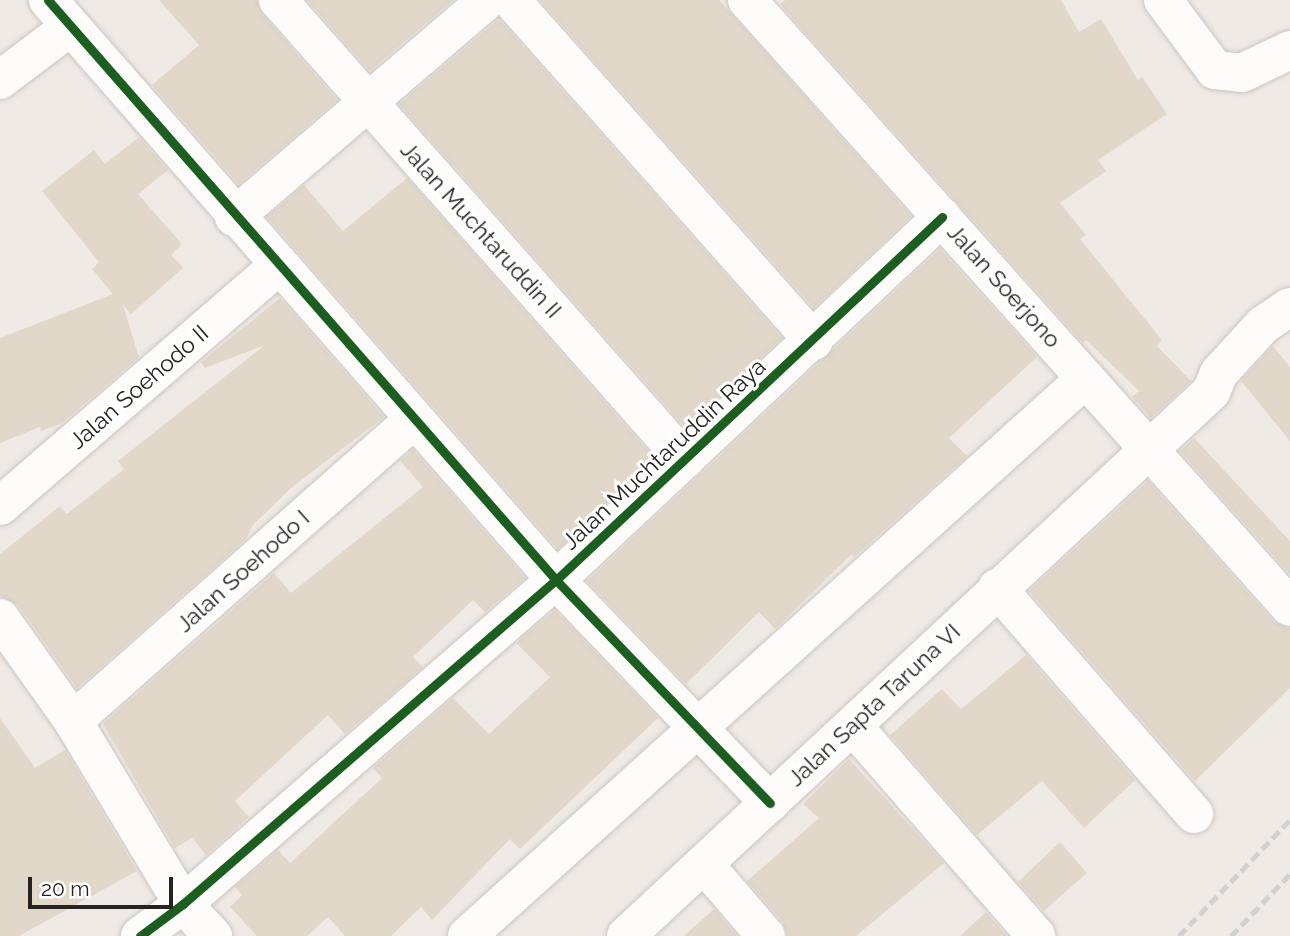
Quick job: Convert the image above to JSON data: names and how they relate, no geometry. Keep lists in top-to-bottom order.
{
  "streets": {
    "street": [
      "Jalan Muchtaruddin II",
      "Jalan Soerjono",
      "Jalan Soehodo II",
      "Jalan Muchtaruddin Raya",
      "Jalan Soehodo I",
      "Jalan Sapta Taruna VI"
    ]
  },
  "crossings": [
    ["Jalan Muchtaruddin II", "Jalan Muchtaruddin Raya"],
    ["Jalan Soerjono", "Jalan Muchtaruddin Raya"],
    ["Jalan Soerjono", "Jalan Sapta Taruna VI"]
  ],
  "scale_bar": "20 m"
}
